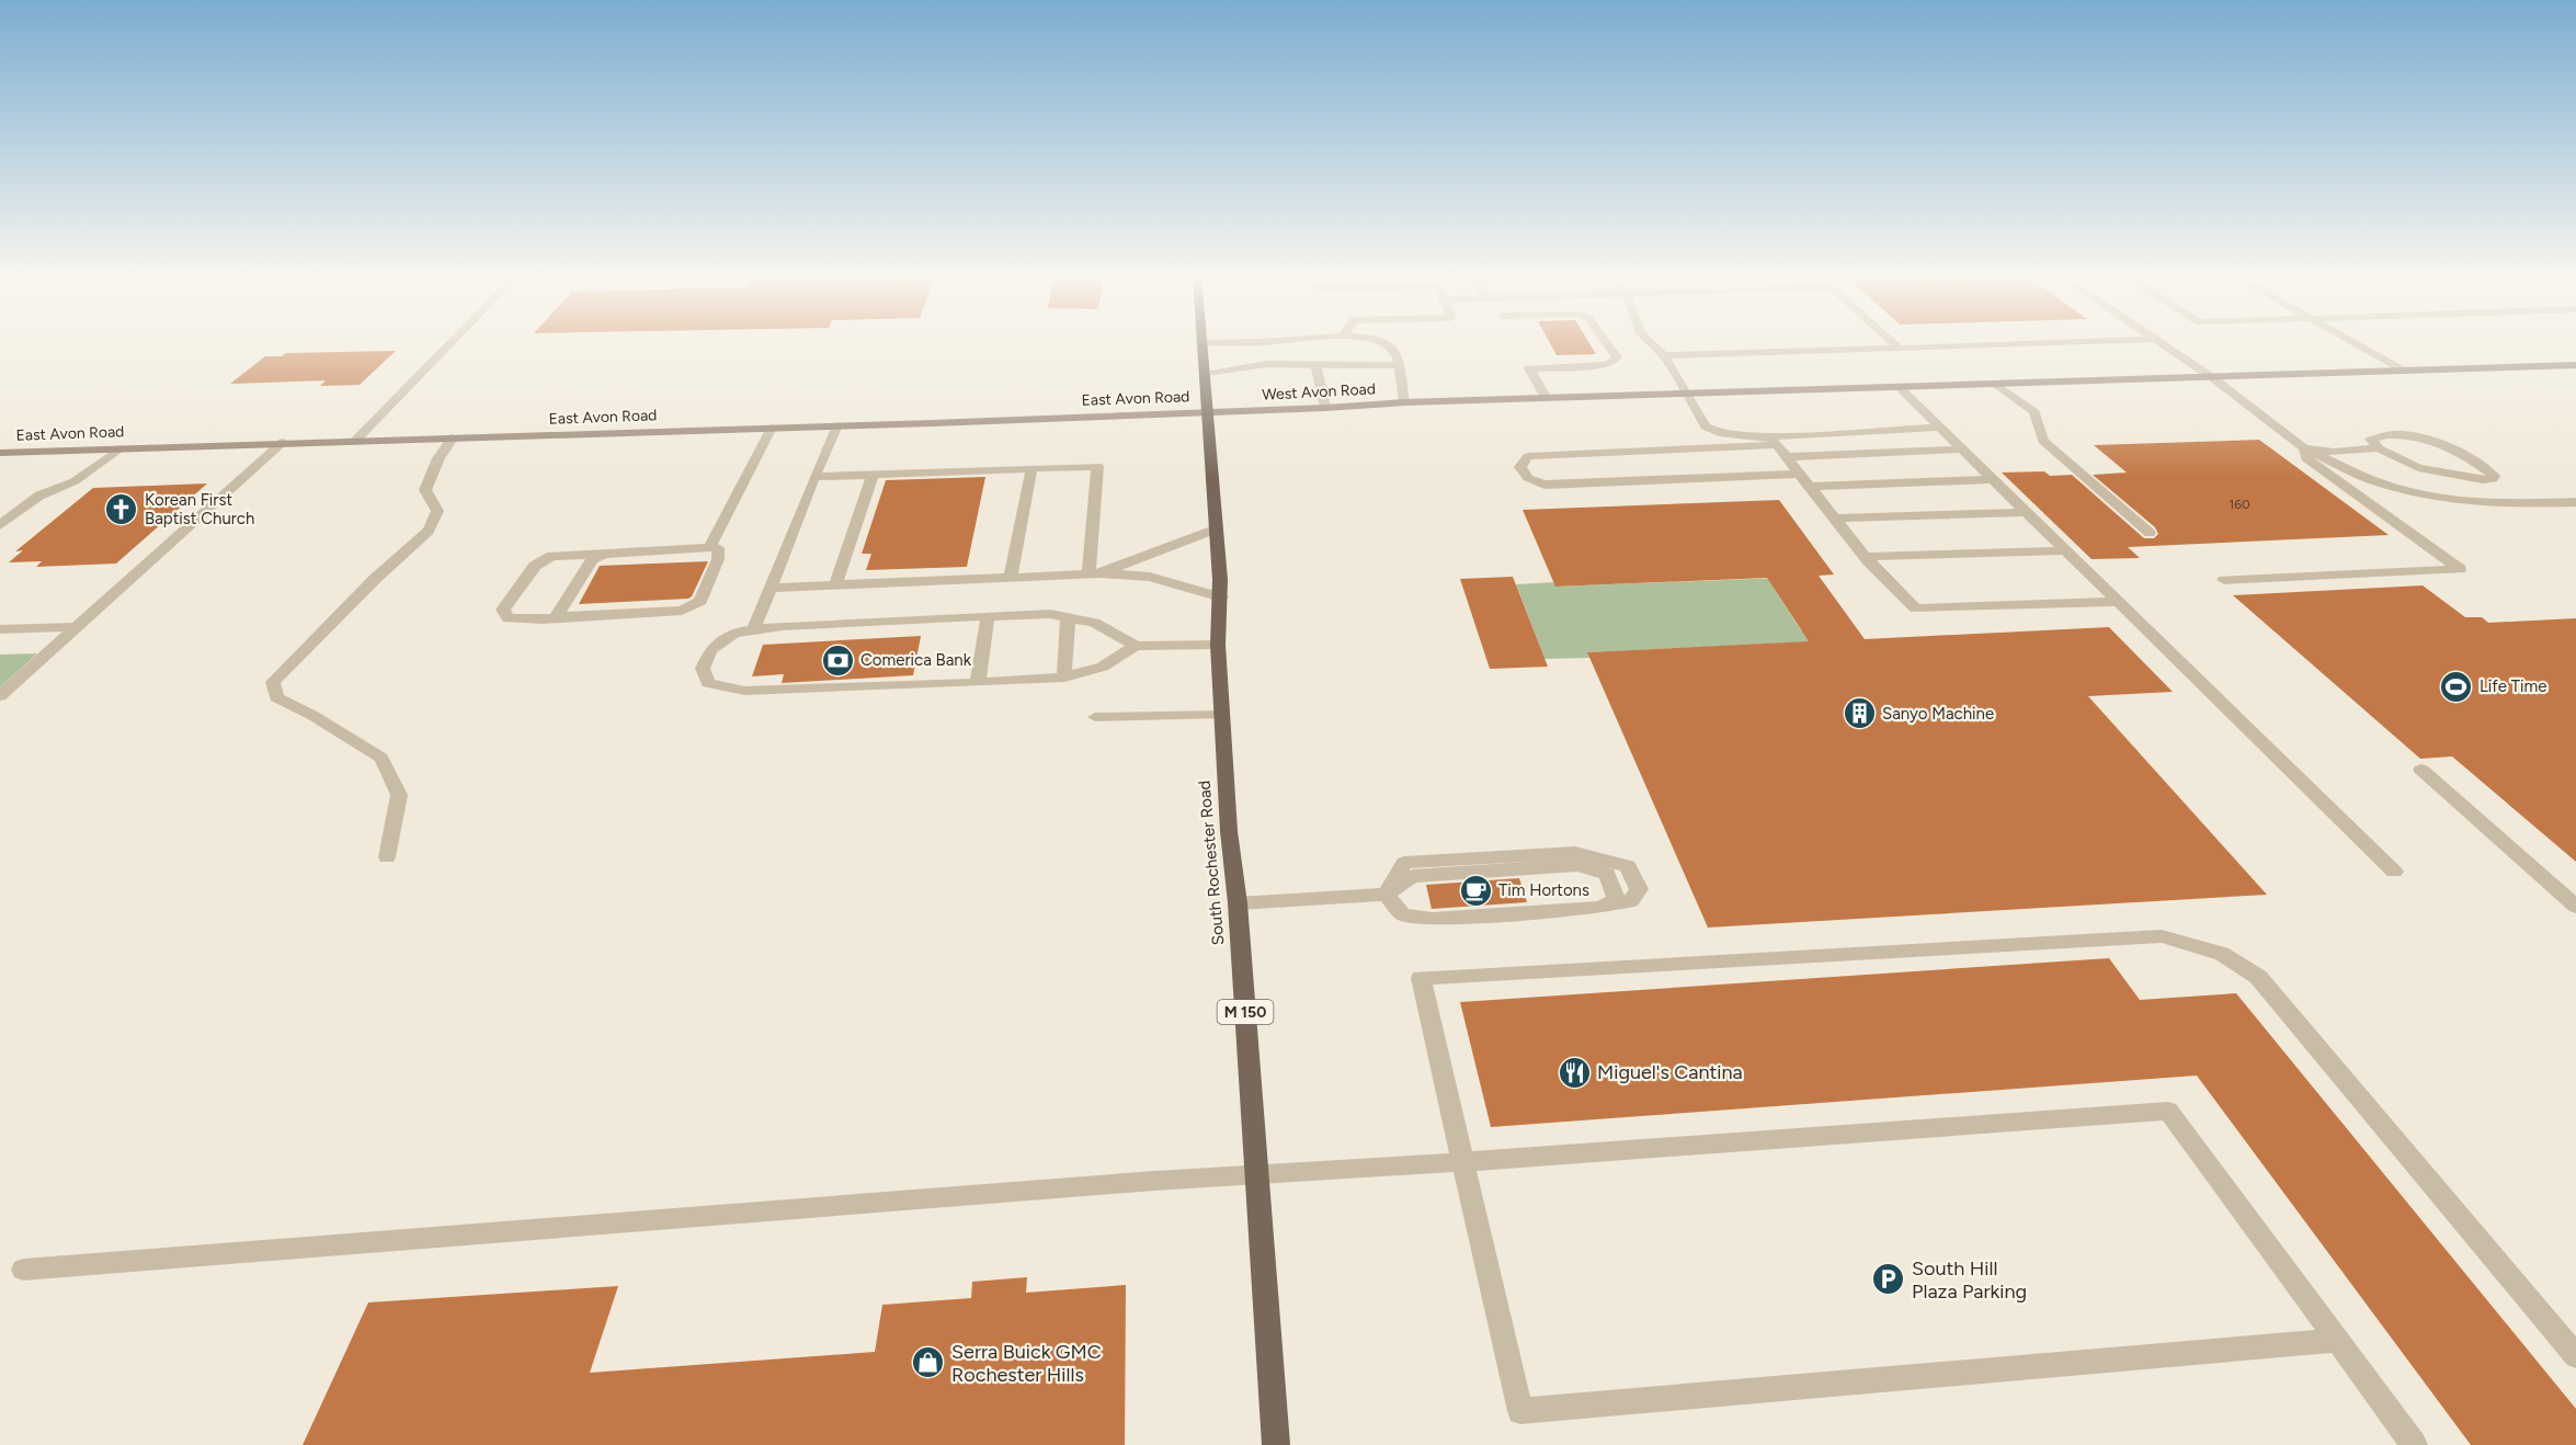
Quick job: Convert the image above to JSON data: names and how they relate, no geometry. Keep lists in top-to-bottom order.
{
  "streets": {
    "main road": [
      "West Avon Road",
      "East Avon Road",
      "South Rochester Road",
      "M 150"
    ]
  },
  "crossings": [
    ["West Avon Road", "East Avon Road"],
    ["West Avon Road", "South Rochester Road"],
    ["East Avon Road", "South Rochester Road"]
  ],
  "places": {
    "church": ["Korean First Baptist Church"],
    "bank": ["Comerica Bank"],
    "sports": ["Life Time"],
    "building": ["Sanyo Machine"],
    "cafe": ["Tim Hortons"],
    "restaurant": ["Miguel's Cantina"],
    "parking": ["South Hill Plaza Parking"],
    "shop": ["Serra Buick GMC Rochester Hills"]
  },
  "house_numbers": ["160"]
}
